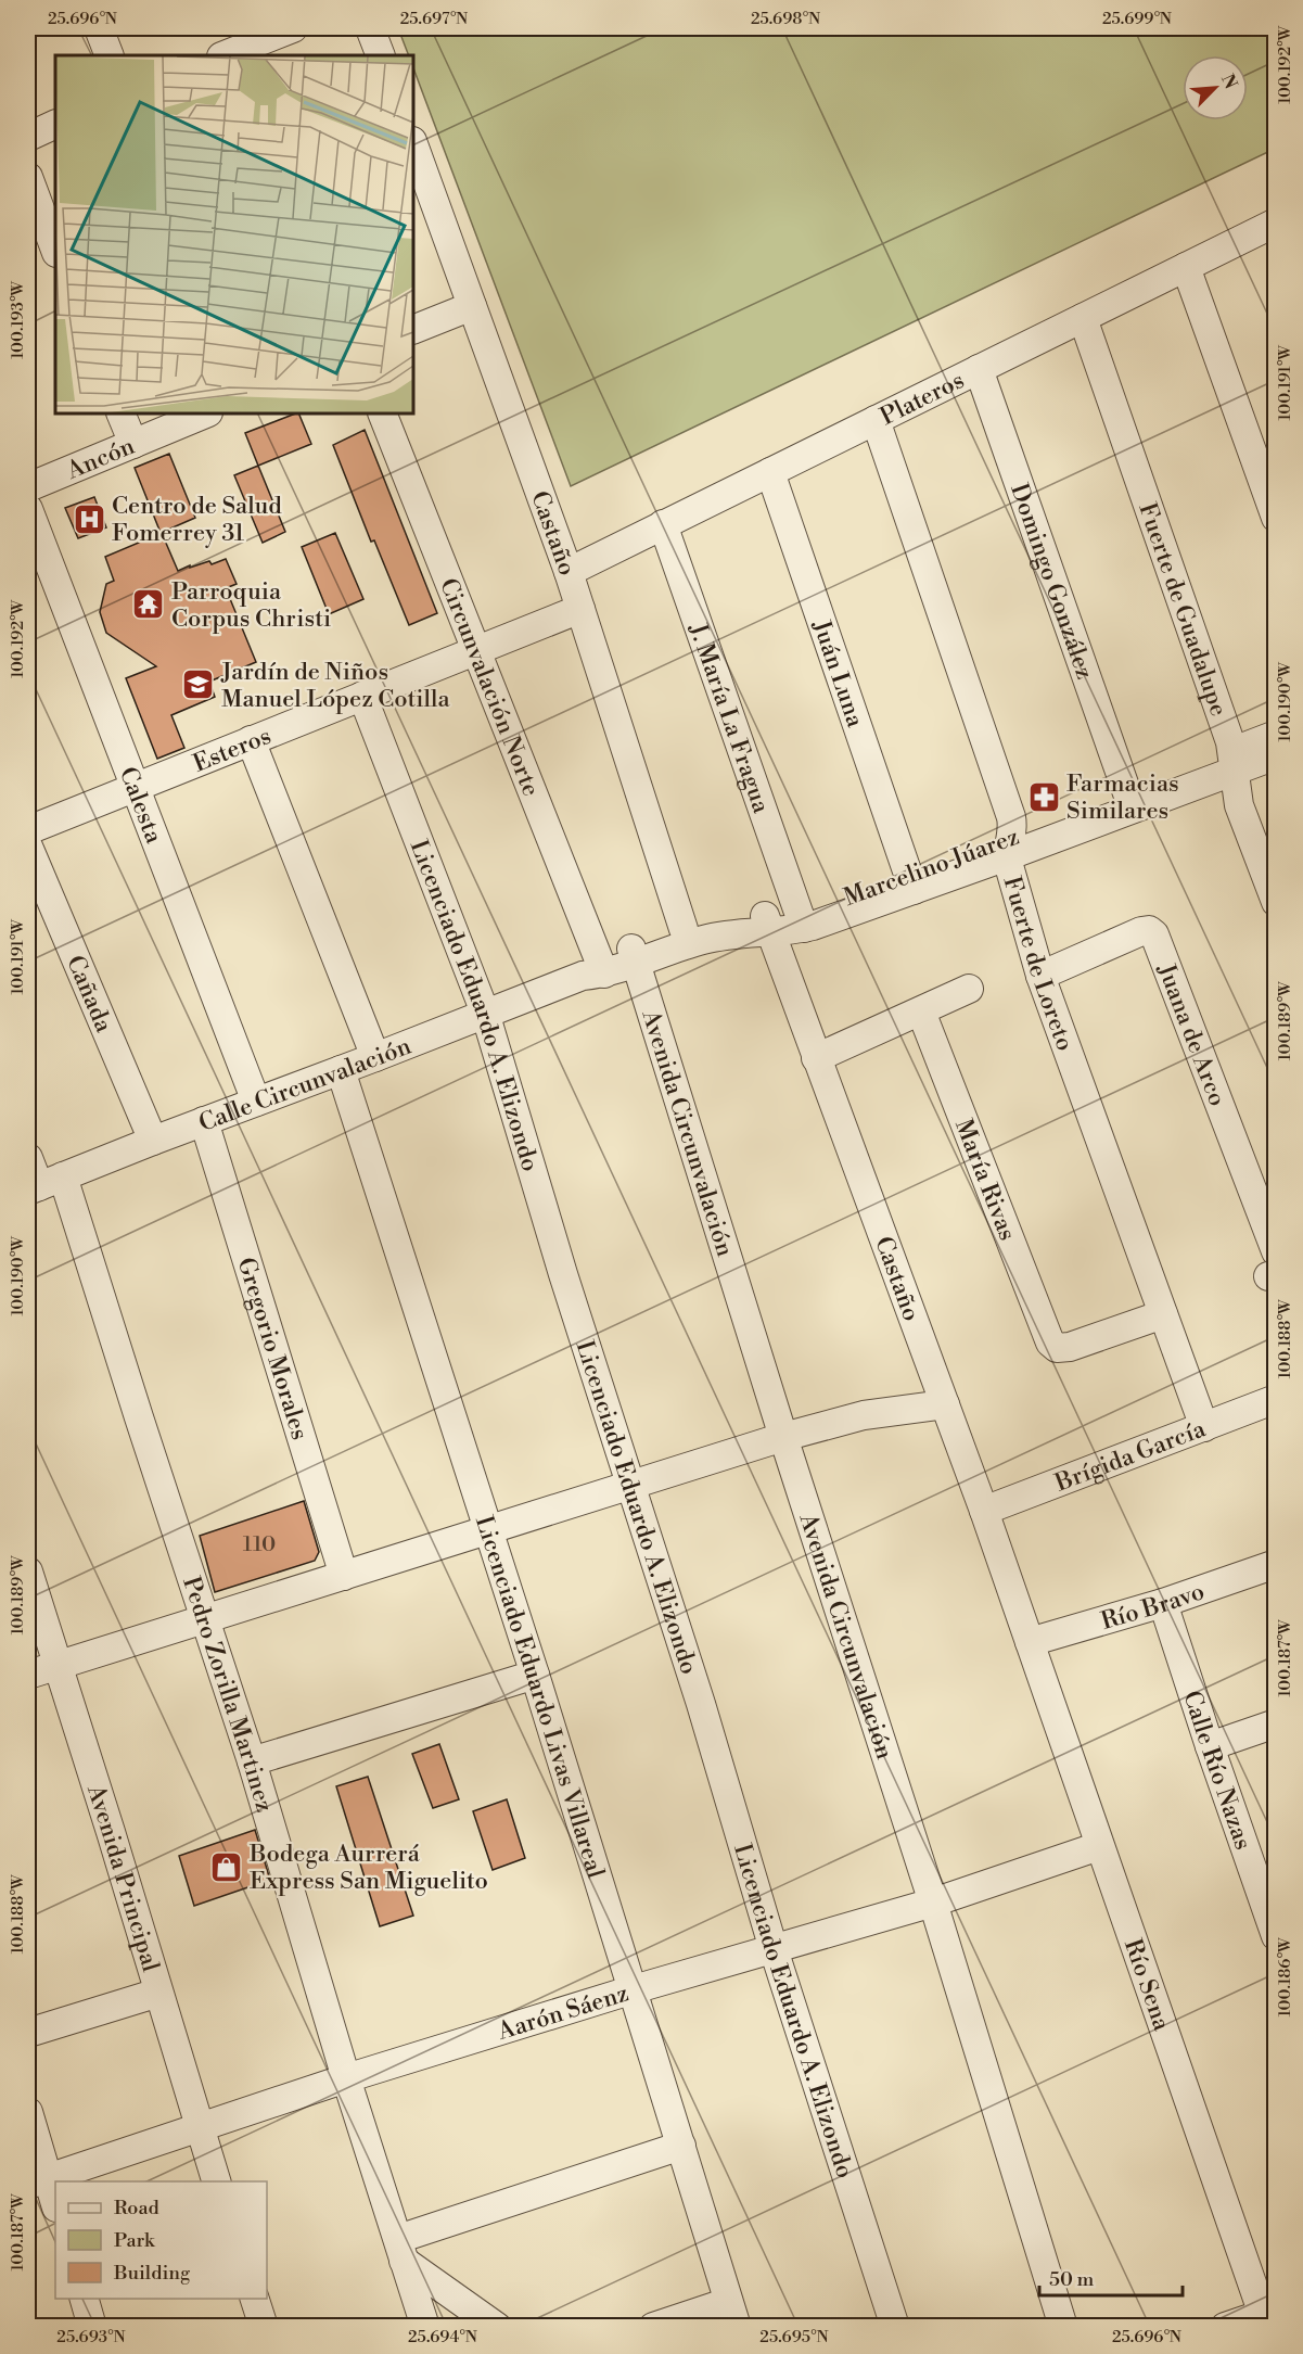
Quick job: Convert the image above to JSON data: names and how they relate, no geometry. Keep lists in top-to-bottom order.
{
  "streets": {
    "street": [
      "Plateros",
      "Ancón",
      "Castaño",
      "Domingo González",
      "Fuerte de Guadalupe",
      "Juán Luna",
      "Circunvalación Norte",
      "J. María La Fragua",
      "Esteros",
      "Calesta",
      "Marcelino Júarez",
      "Fuerte de Loreto",
      "Cañada",
      "Licenciado Eduardo A. Elizondo",
      "Juana de Arco",
      "Calle Circunvalación",
      "Avenida Circunvalación",
      "María Rivas",
      "Gregorio Morales",
      "Brígida García",
      "Río Bravo",
      "Pedro Zorilla Martinez",
      "Licenciado Eduardo Livas Villareal",
      "Calle Río Nazas",
      "Avenida Principal",
      "Río Sena",
      "Aarón Sáenz"
    ]
  },
  "crossings": [
    ["Plateros", "Castaño"],
    ["Plateros", "Domingo González"],
    ["Plateros", "Fuerte de Guadalupe"],
    ["Plateros", "Juán Luna"],
    ["Plateros", "J. María La Fragua"],
    ["Plateros", "Fuerte de Loreto"],
    ["Castaño", "Esteros"],
    ["Castaño", "Marcelino Júarez"],
    ["Castaño", "Calle Circunvalación"],
    ["Castaño", "Brígida García"],
    ["Castaño", "Río Bravo"],
    ["Castaño", "Río Sena"],
    ["Domingo González", "Marcelino Júarez"],
    ["Fuerte de Guadalupe", "Marcelino Júarez"],
    ["Juán Luna", "Marcelino Júarez"],
    ["Circunvalación Norte", "Esteros"],
    ["Circunvalación Norte", "Calle Circunvalación"],
    ["J. María La Fragua", "Marcelino Júarez"],
    ["Esteros", "Calesta"],
    ["Esteros", "Licenciado Eduardo A. Elizondo"],
    ["Calesta", "Calle Circunvalación"],
    ["Marcelino Júarez", "Fuerte de Loreto"],
    ["Marcelino Júarez", "Calle Circunvalación"],
    ["Fuerte de Loreto", "Juana de Arco"],
    ["Fuerte de Loreto", "María Rivas"],
    ["Fuerte de Loreto", "Brígida García"],
    ["Cañada", "Calle Circunvalación"],
    ["Licenciado Eduardo A. Elizondo", "Calle Circunvalación"],
    ["Licenciado Eduardo A. Elizondo", "Aarón Sáenz"],
    ["Calle Circunvalación", "Avenida Circunvalación"],
    ["Calle Circunvalación", "Gregorio Morales"],
    ["Calle Circunvalación", "Pedro Zorilla Martinez"],
    ["Calle Circunvalación", "Licenciado Eduardo Livas Villareal"],
    ["Avenida Circunvalación", "Aarón Sáenz"],
    ["Río Bravo", "Calle Río Nazas"],
    ["Río Bravo", "Río Sena"],
    ["Pedro Zorilla Martinez", "Aarón Sáenz"],
    ["Licenciado Eduardo Livas Villareal", "Aarón Sáenz"],
    ["Avenida Principal", "Aarón Sáenz"],
    ["Río Sena", "Aarón Sáenz"]
  ],
  "places": {
    "hospital": ["Centro de Salud Fomerrey 31"],
    "temple": ["Parroquia Corpus Christi"],
    "school or university": ["Jardín de Niños Manuel López Cotilla"],
    "pharmacy": ["Farmacias Similares"],
    "shop": ["Bodega Aurrerá Express San Miguelito"]
  },
  "house_numbers": ["110"],
  "legend": ["Road", "Park", "Building"],
  "scale_bar": "50 m",
  "north": "top right",
  "coordinates": [
    "25.696°N",
    "25.697°N",
    "25.698°N",
    "25.699°N",
    "100.192°W",
    "100.193°W",
    "100.191°W",
    "100.190°W",
    "100.189°W",
    "100.188°W",
    "100.187°W",
    "100.186°W",
    "25.693°N",
    "25.694°N",
    "25.695°N"
  ]
}
